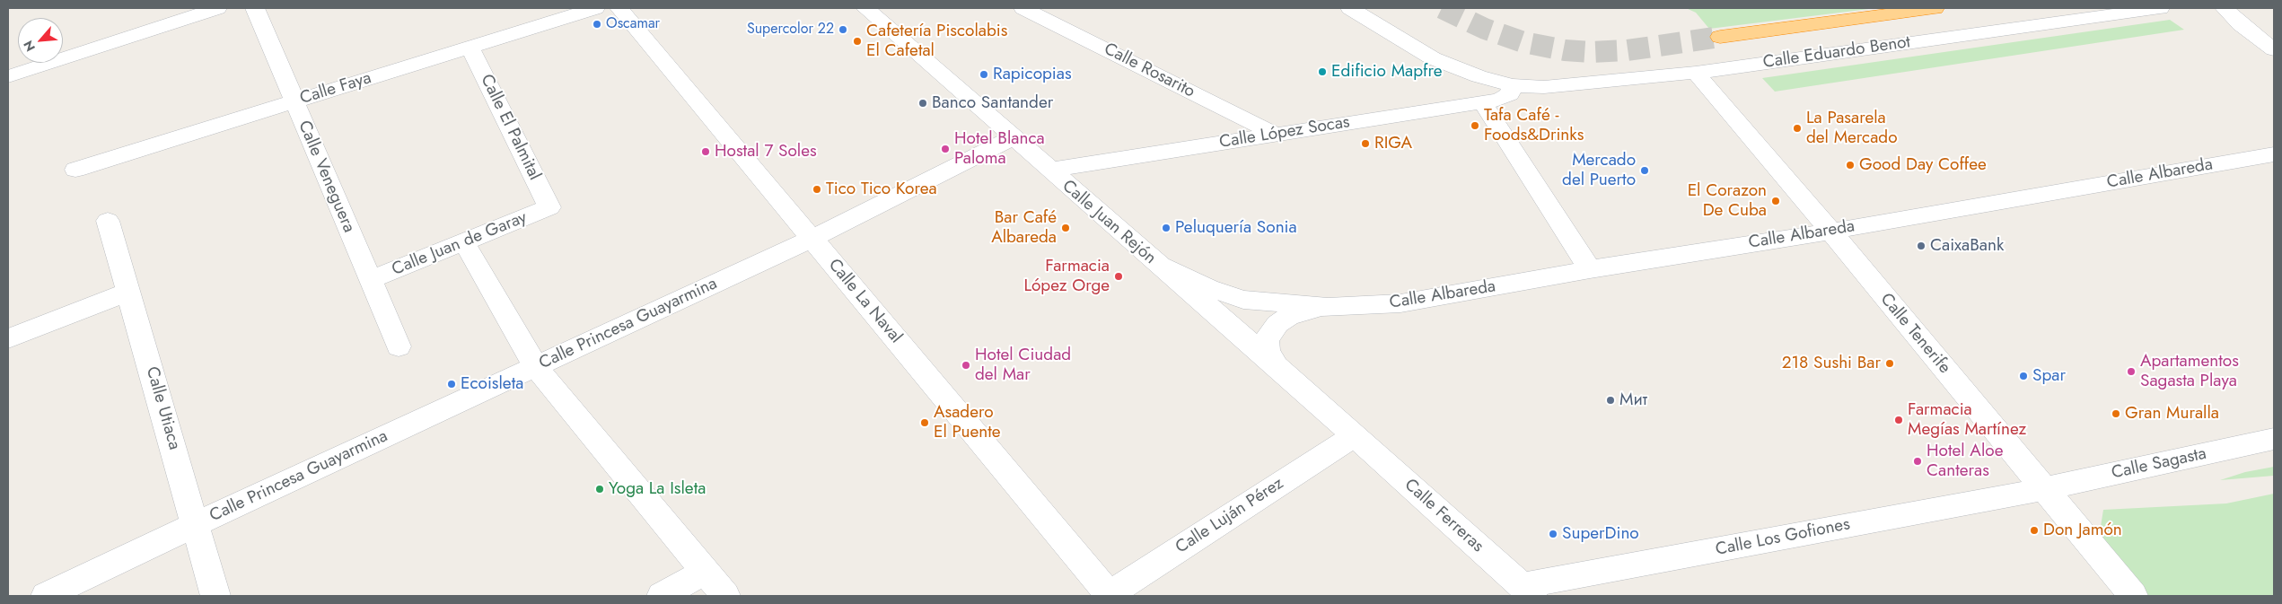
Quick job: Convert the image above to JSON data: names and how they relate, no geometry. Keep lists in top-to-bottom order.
{
  "streets": {
    "street": [
      "Calle Eduardo Benot",
      "Calle Rosarito",
      "Calle Faya",
      "Calle El Palmital",
      "Calle López Socas",
      "Calle Albareda",
      "Calle Veneguera",
      "Calle Juan Rejón",
      "Calle Juan de Garay",
      "Calle La Naval",
      "Calle Princesa Guayarmina",
      "Calle Tenerife",
      "Calle Utiaca",
      "Calle Sagasta",
      "Calle Luján Pérez",
      "Calle Ferreras",
      "Calle Los Gofiones"
    ]
  },
  "crossings": [
    ["Calle Eduardo Benot", "Calle López Socas"],
    ["Calle Eduardo Benot", "Calle Tenerife"],
    ["Calle Rosarito", "Calle López Socas"],
    ["Calle Faya", "Calle El Palmital"],
    ["Calle Faya", "Calle Veneguera"],
    ["Calle El Palmital", "Calle Juan de Garay"],
    ["Calle López Socas", "Calle Juan Rejón"],
    ["Calle Albareda", "Calle Juan Rejón"],
    ["Calle Albareda", "Calle Tenerife"],
    ["Calle Veneguera", "Calle Juan de Garay"],
    ["Calle Juan Rejón", "Calle Princesa Guayarmina"],
    ["Calle Juan Rejón", "Calle Luján Pérez"],
    ["Calle Juan Rejón", "Calle Ferreras"],
    ["Calle La Naval", "Calle Princesa Guayarmina"],
    ["Calle La Naval", "Calle Luján Pérez"],
    ["Calle Princesa Guayarmina", "Calle Utiaca"],
    ["Calle Tenerife", "Calle Sagasta"],
    ["Calle Tenerife", "Calle Los Gofiones"],
    ["Calle Sagasta", "Calle Los Gofiones"],
    ["Calle Luján Pérez", "Calle Ferreras"],
    ["Calle Ferreras", "Calle Los Gofiones"]
  ],
  "places": [
    "Oscamar",
    "Supercolor 22",
    "Cafetería Piscolabis El Cafetal",
    "Edificio Mapfre",
    "Rapicopias",
    "Banco Santander",
    "Tafa Café - Foods&Drinks",
    "La Pasarela del Mercado",
    "RIGA",
    "Hotel Blanca Paloma",
    "Hostal 7 Soles",
    "Good Day Coffee",
    "Mercado del Puerto",
    "Tico Tico Korea",
    "El Corazon De Cuba",
    "Bar Café Albareda",
    "Peluquería Sonia",
    "CaixaBank",
    "Farmacia López Orge",
    "218 Sushi Bar",
    "Hotel Ciudad del Mar",
    "Apartamentos Sagasta Playa",
    "Spar",
    "Ecoisleta",
    "Мит",
    "Gran Muralla",
    "Farmacia Megías Martínez",
    "Asadero El Puente",
    "Hotel Aloe Canteras",
    "Yoga La Isleta",
    "Don Jamón",
    "SuperDino"
  ],
  "north": "bottom left"
}
